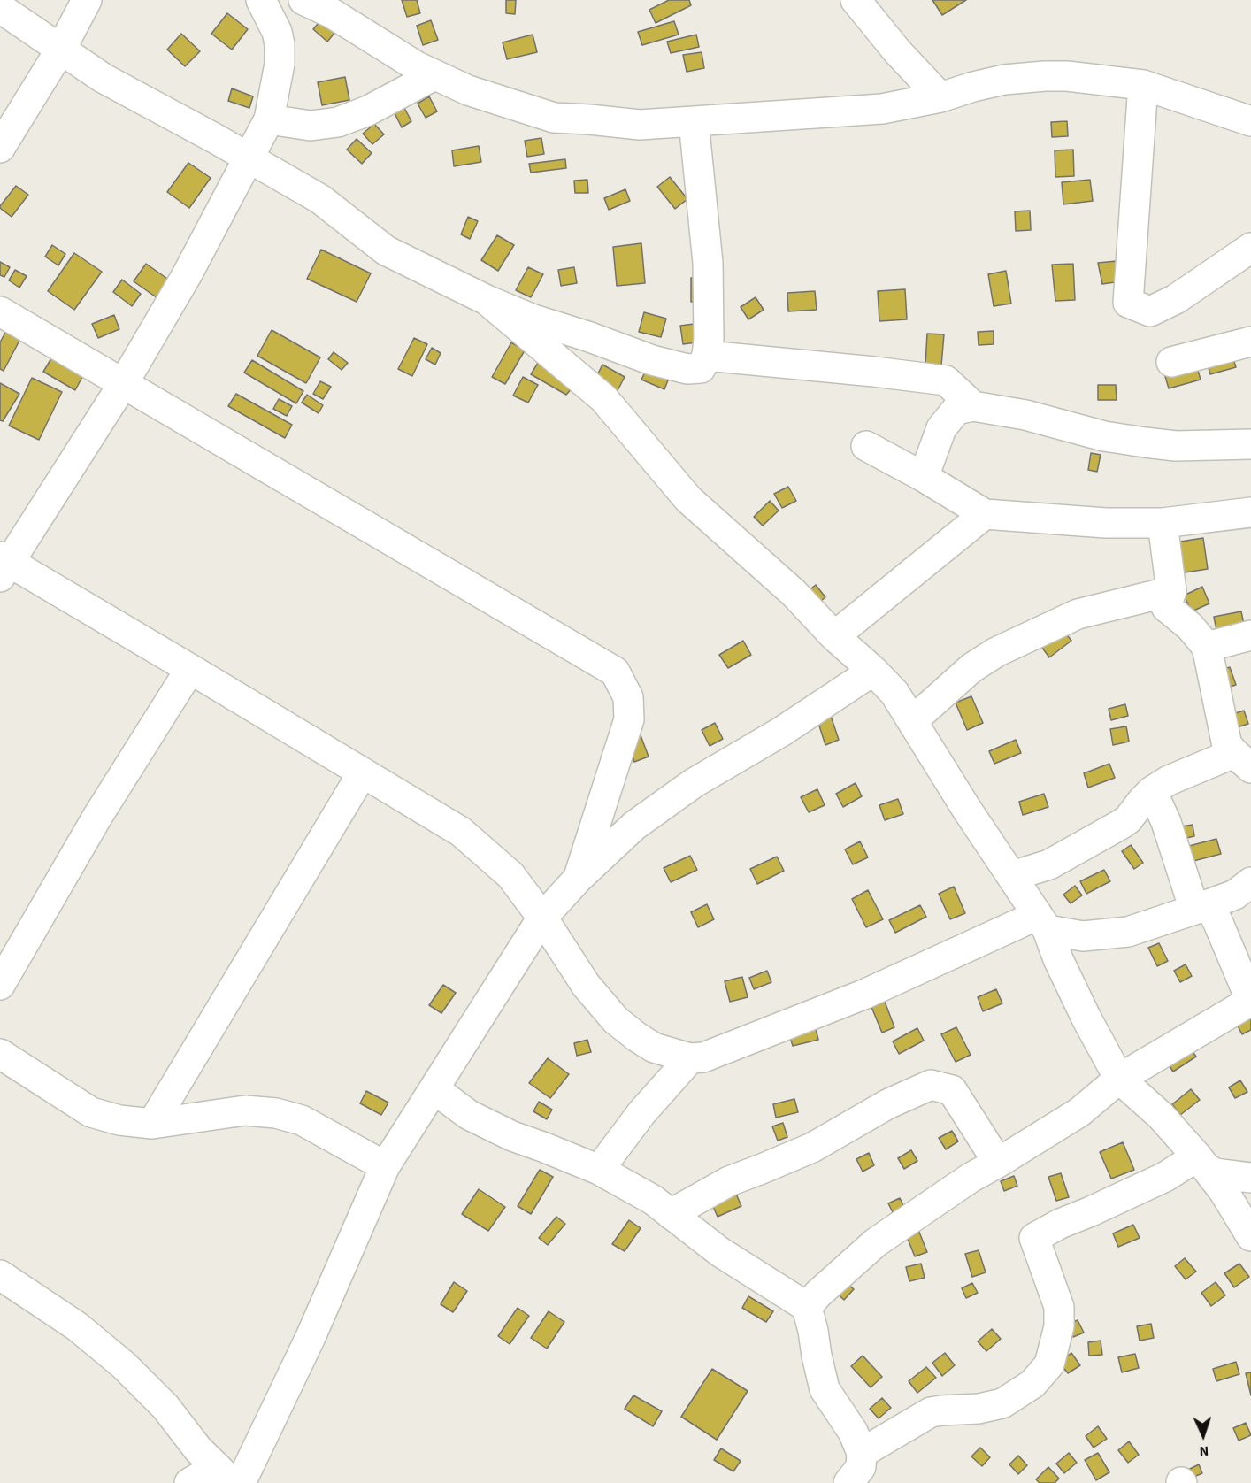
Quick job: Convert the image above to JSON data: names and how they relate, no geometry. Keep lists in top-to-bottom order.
{
  "north": "bottom"
}
